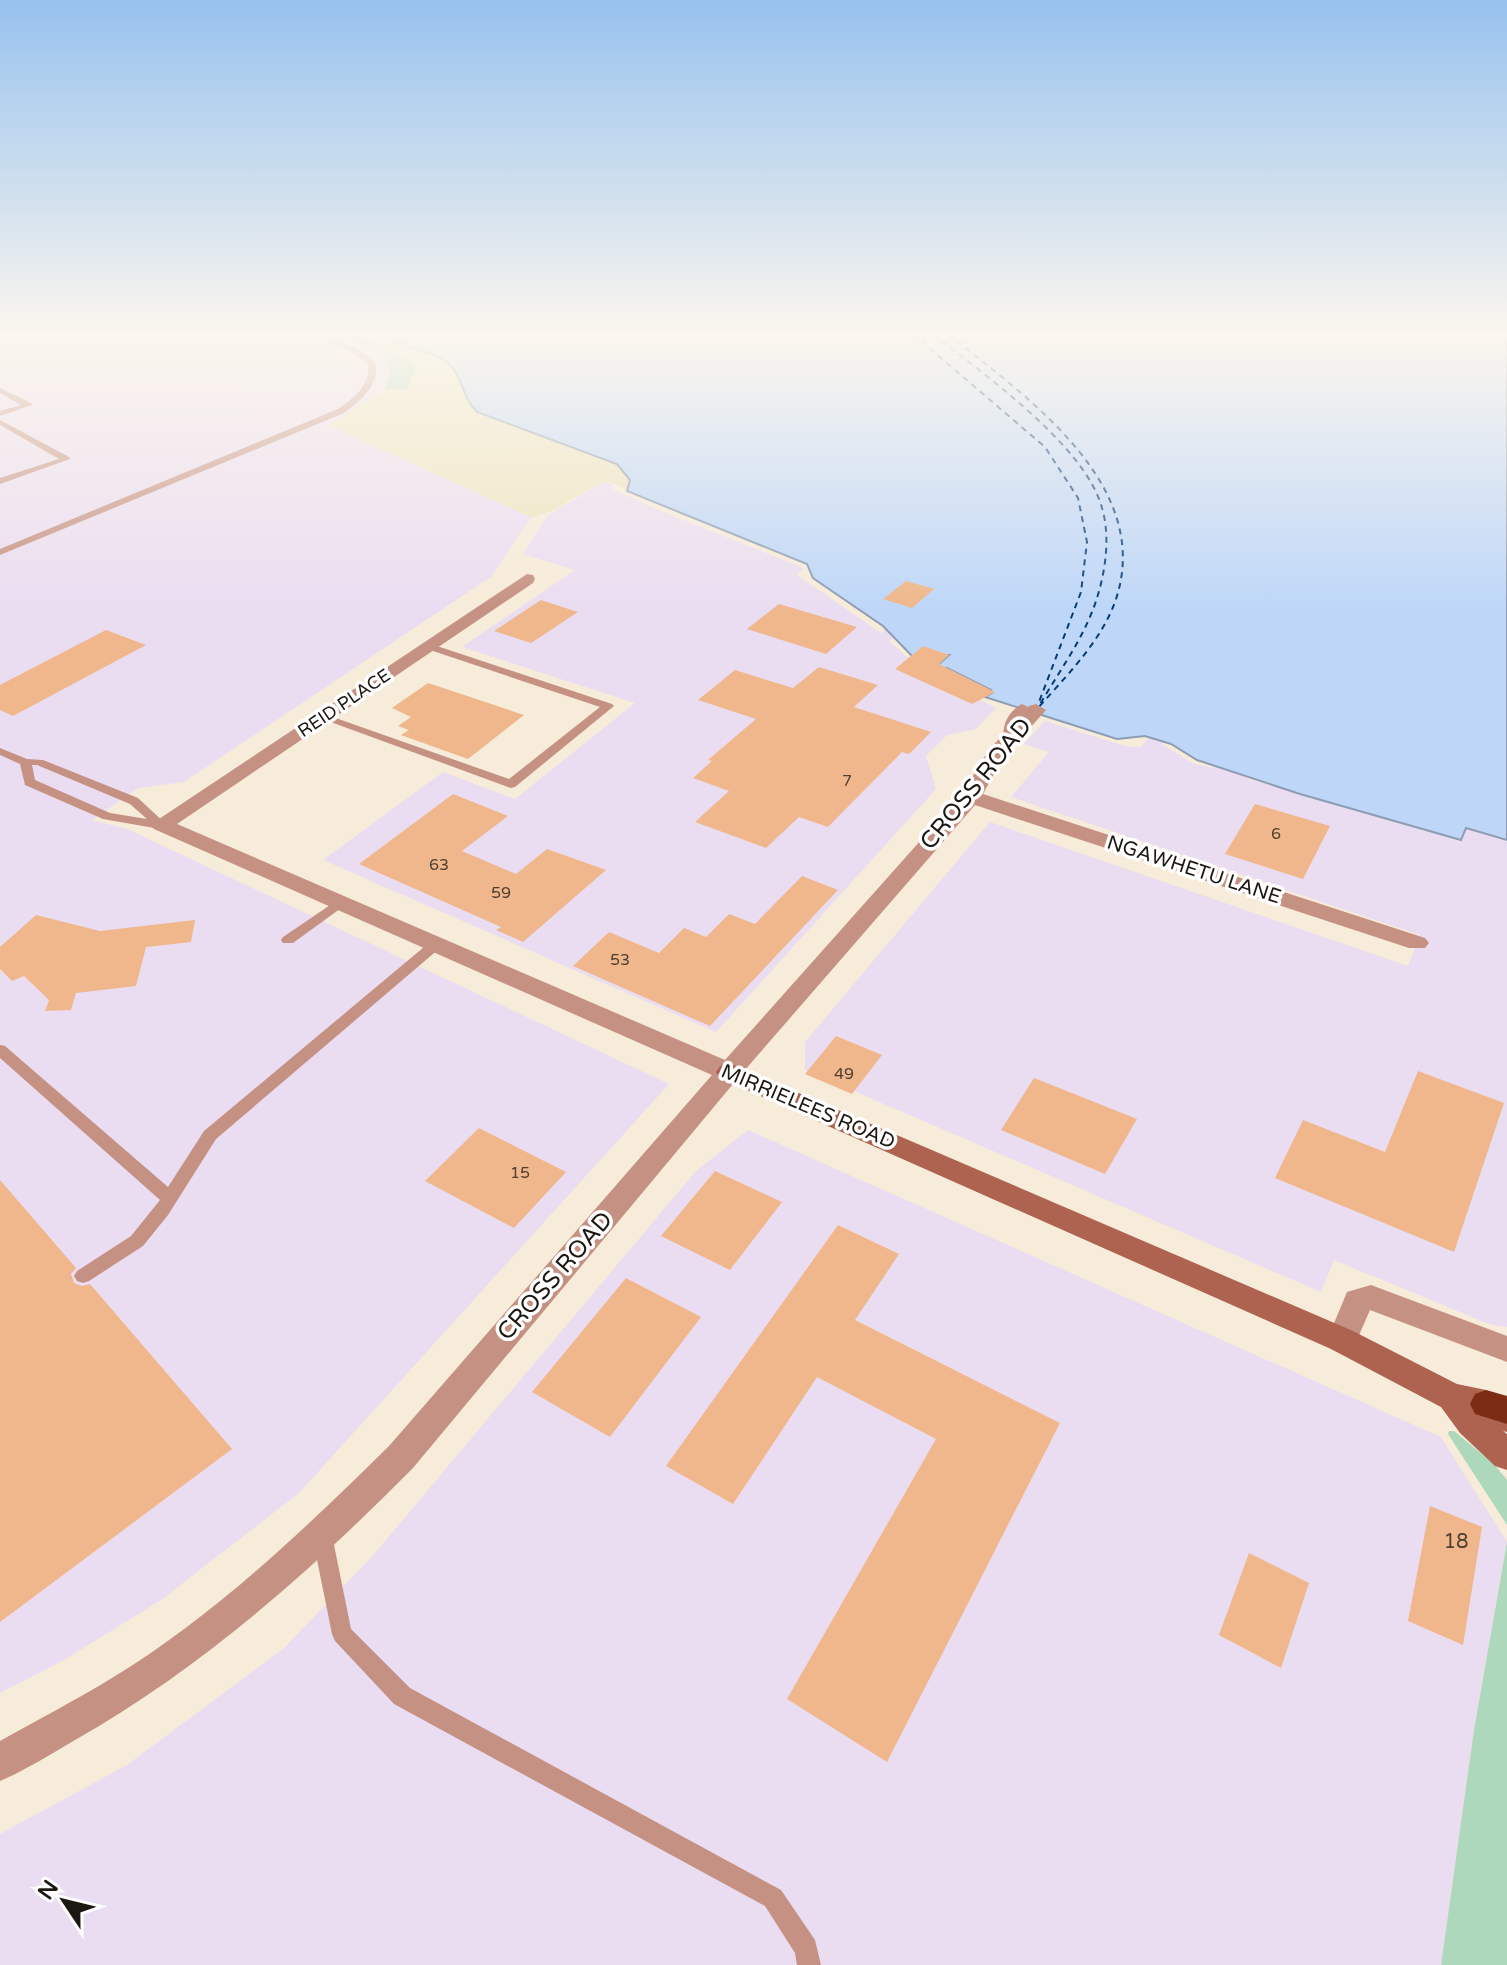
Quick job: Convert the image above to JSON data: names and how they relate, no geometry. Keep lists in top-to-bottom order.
{
  "streets": {
    "main road": ["MIRRIELEES ROAD"],
    "street": ["REID PLACE", "CROSS ROAD", "NGAWHETU LANE"]
  },
  "crossings": [
    ["REID PLACE", "MIRRIELEES ROAD"],
    ["CROSS ROAD", "NGAWHETU LANE"],
    ["CROSS ROAD", "MIRRIELEES ROAD"]
  ],
  "house_numbers": [
    "7",
    "6",
    "63",
    "59",
    "53",
    "49",
    "15",
    "18"
  ],
  "north": "top left"
}
